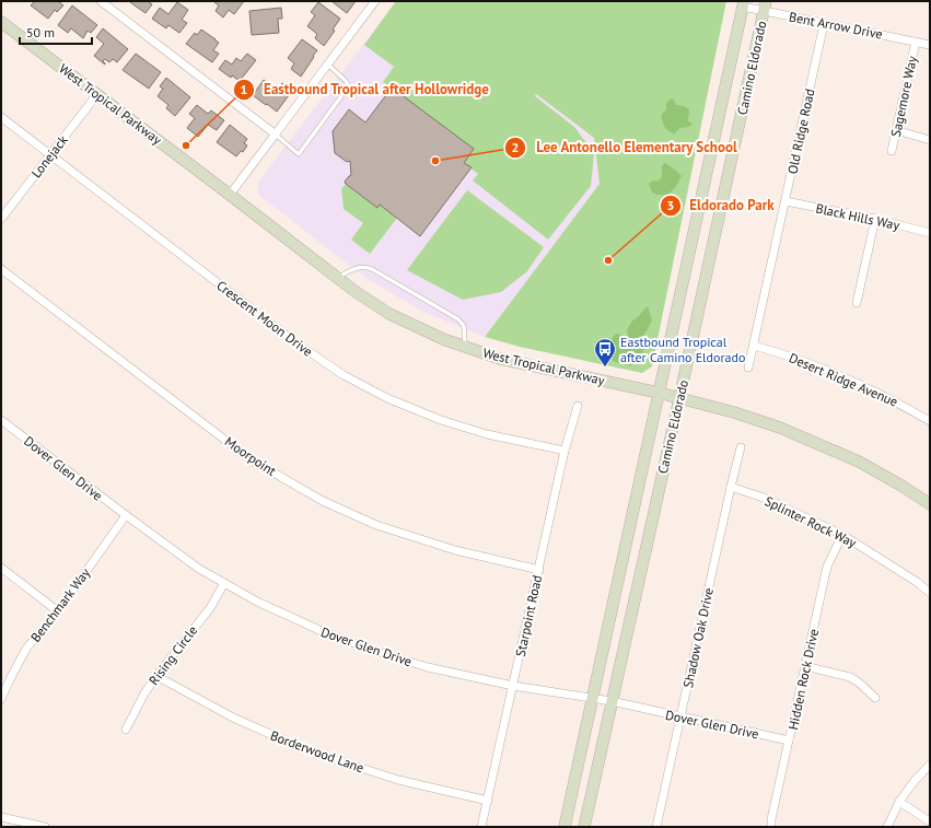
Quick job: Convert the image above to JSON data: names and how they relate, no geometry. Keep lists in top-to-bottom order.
{
  "streets": {
    "main road": ["Camino Eldorado", "West Tropical Parkway"],
    "street": [
      "Bent Arrow Drive",
      "Sagemore Way",
      "Old Ridge Road",
      "Lonejack",
      "Black Hills Way",
      "Crescent Moon Drive",
      "Desert Ridge Avenue",
      "Moorpoint",
      "Dover Glen Drive",
      "Splinter Rock Way",
      "Benchmark Way",
      "Starpoint Road",
      "Shadow Oak Drive",
      "Rising Circle",
      "Hidden Rock Drive",
      "Borderwood Lane"
    ]
  },
  "crossings": [
    ["Bent Arrow Drive", "Camino Eldorado"],
    ["Bent Arrow Drive", "Sagemore Way"],
    ["Bent Arrow Drive", "Old Ridge Road"],
    ["Camino Eldorado", "West Tropical Parkway"],
    ["Camino Eldorado", "Dover Glen Drive"],
    ["West Tropical Parkway", "Lonejack"],
    ["Old Ridge Road", "Black Hills Way"],
    ["Old Ridge Road", "Desert Ridge Avenue"],
    ["Lonejack", "Crescent Moon Drive"],
    ["Crescent Moon Drive", "Starpoint Road"],
    ["Moorpoint", "Starpoint Road"],
    ["Dover Glen Drive", "Benchmark Way"],
    ["Dover Glen Drive", "Starpoint Road"],
    ["Dover Glen Drive", "Shadow Oak Drive"],
    ["Dover Glen Drive", "Rising Circle"],
    ["Dover Glen Drive", "Hidden Rock Drive"],
    ["Splinter Rock Way", "Shadow Oak Drive"],
    ["Splinter Rock Way", "Hidden Rock Drive"],
    ["Starpoint Road", "Borderwood Lane"],
    ["Rising Circle", "Borderwood Lane"]
  ],
  "places": {
    "other": ["Eastbound Tropical after Hollowridge", "Lee Antonello Elementary School", "Eldorado Park"],
    "bus stop": ["Eastbound Tropical after Camino Eldorado"]
  },
  "scale_bar": "50 m"
}
